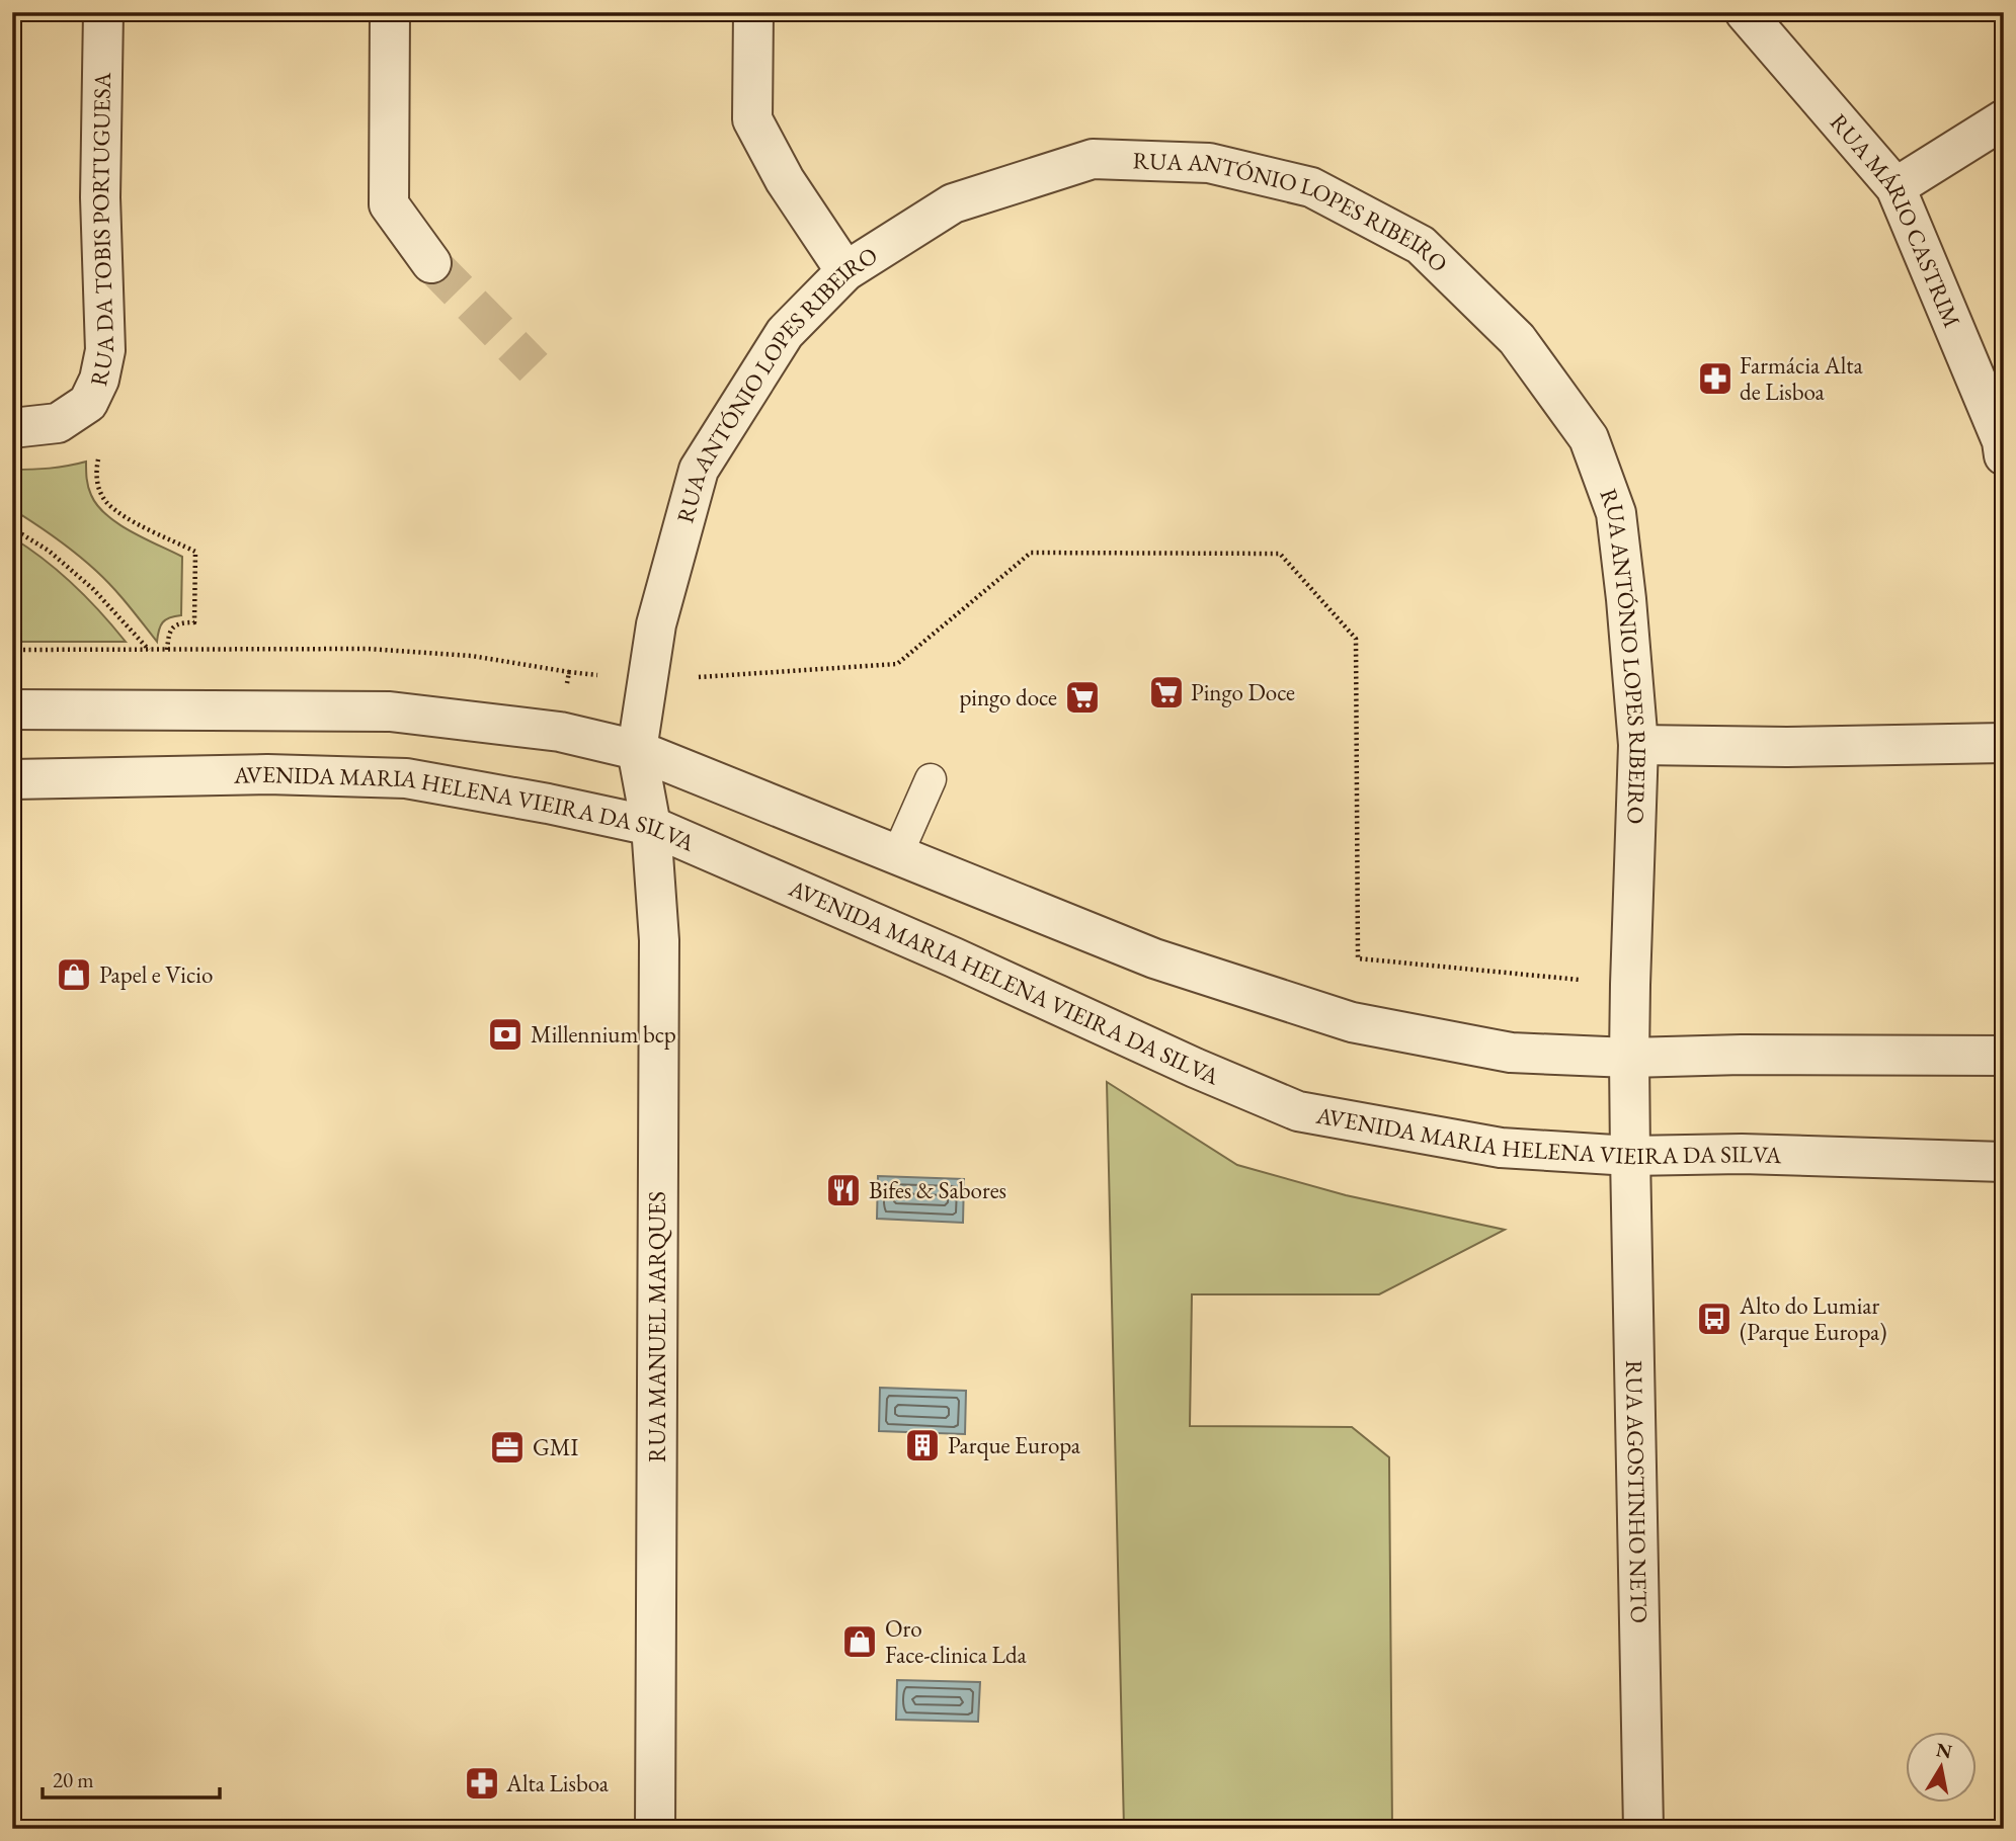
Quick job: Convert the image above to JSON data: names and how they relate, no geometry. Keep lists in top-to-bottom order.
{
  "streets": {
    "street": [
      "RUA ANTÓNIO LOPES RIBEIRO",
      "RUA MÁRIO CASTRIM",
      "RUA DA TOBIS PORTUGUESA",
      "AVENIDA MARIA HELENA VIEIRA DA SILVA",
      "RUA MANUEL MARQUES",
      "RUA AGOSTINHO NETO"
    ]
  },
  "crossings": [
    ["RUA ANTÓNIO LOPES RIBEIRO", "AVENIDA MARIA HELENA VIEIRA DA SILVA"],
    ["RUA ANTÓNIO LOPES RIBEIRO", "RUA MANUEL MARQUES"],
    ["RUA ANTÓNIO LOPES RIBEIRO", "RUA AGOSTINHO NETO"],
    ["AVENIDA MARIA HELENA VIEIRA DA SILVA", "RUA MANUEL MARQUES"],
    ["AVENIDA MARIA HELENA VIEIRA DA SILVA", "RUA AGOSTINHO NETO"]
  ],
  "places": {
    "pharmacy": ["Farmácia Alta de Lisboa", "Alta Lisboa"],
    "supermarket": ["Pingo Doce", "pingo doce"],
    "shop": ["Papel e Vicio", "Oro Face-clinica Lda"],
    "bank": ["Millennium bcp"],
    "restaurant": ["Bifes & Sabores"],
    "bus stop": ["Alto do Lumiar (Parque Europa)"],
    "building": ["Parque Europa"],
    "office": ["GMI"]
  },
  "scale_bar": "20 m",
  "north": "top"
}
